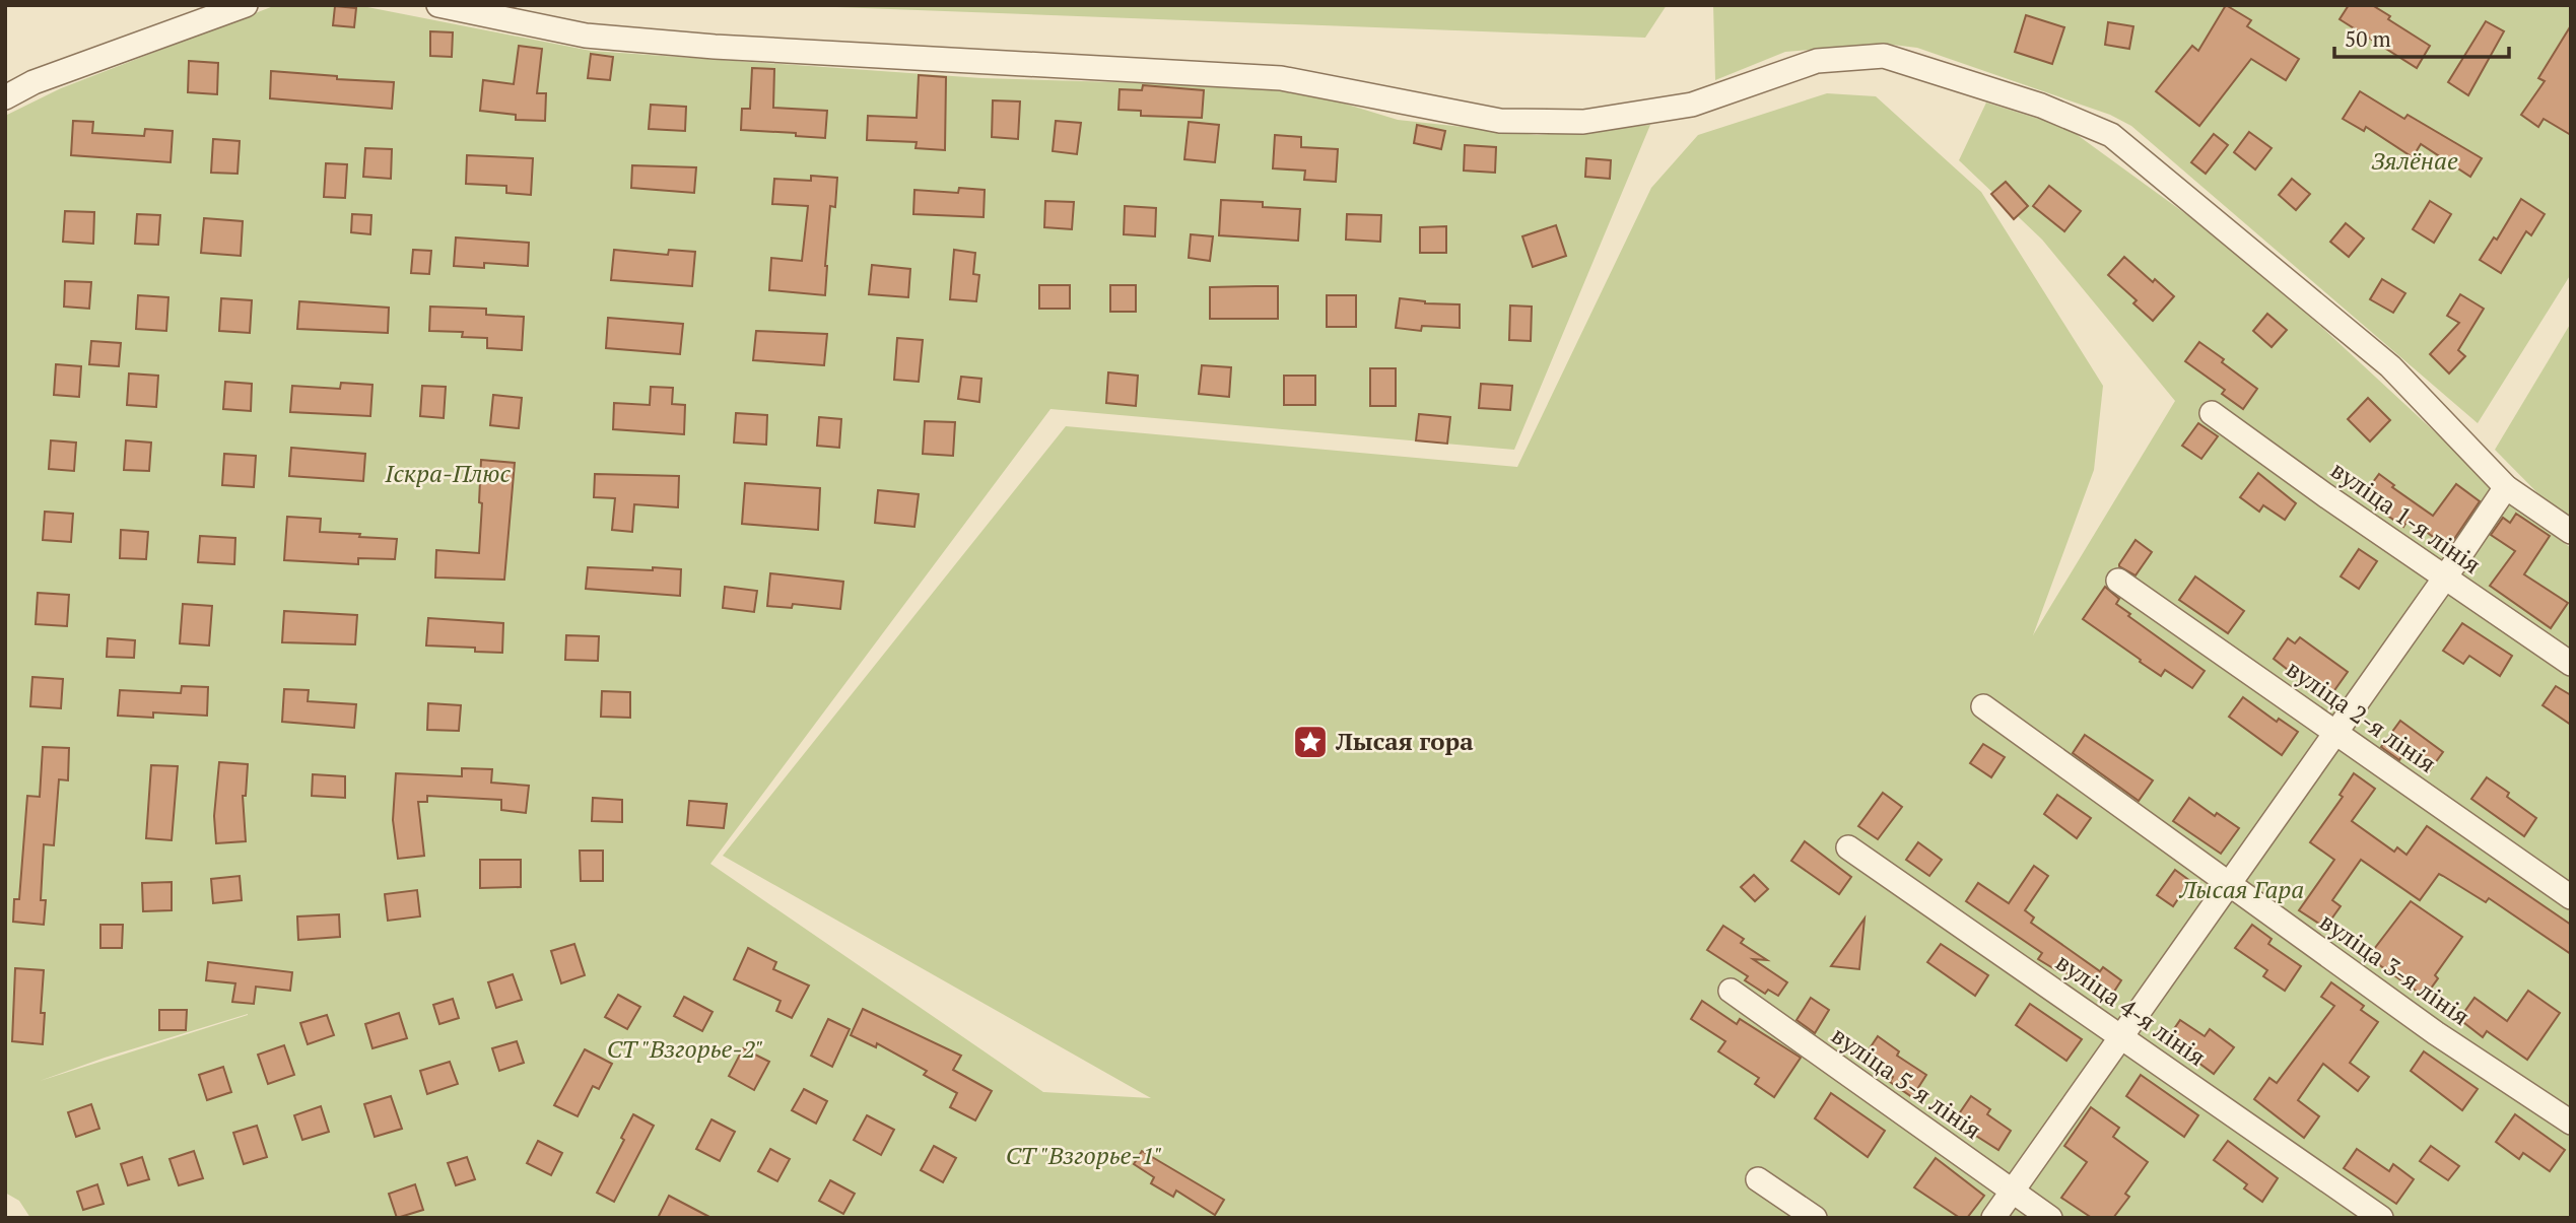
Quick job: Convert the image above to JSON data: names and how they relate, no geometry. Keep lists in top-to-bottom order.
{
  "streets": {
    "street": [
      "вуліца 1-я лінія",
      "вуліца 2-я лінія",
      "вуліца 3-я лінія",
      "вуліца 4-я лінія",
      "вуліца 5-я лінія"
    ]
  },
  "parks": [
    "Зялёнае",
    "Іскра-Плюс",
    "Лысая Гара",
    "СТ \"Взгорье-2\"",
    "СТ \"Взгорье-1\""
  ],
  "places": {
    "place": ["Лысая гора"]
  },
  "scale_bar": "50 m"
}
